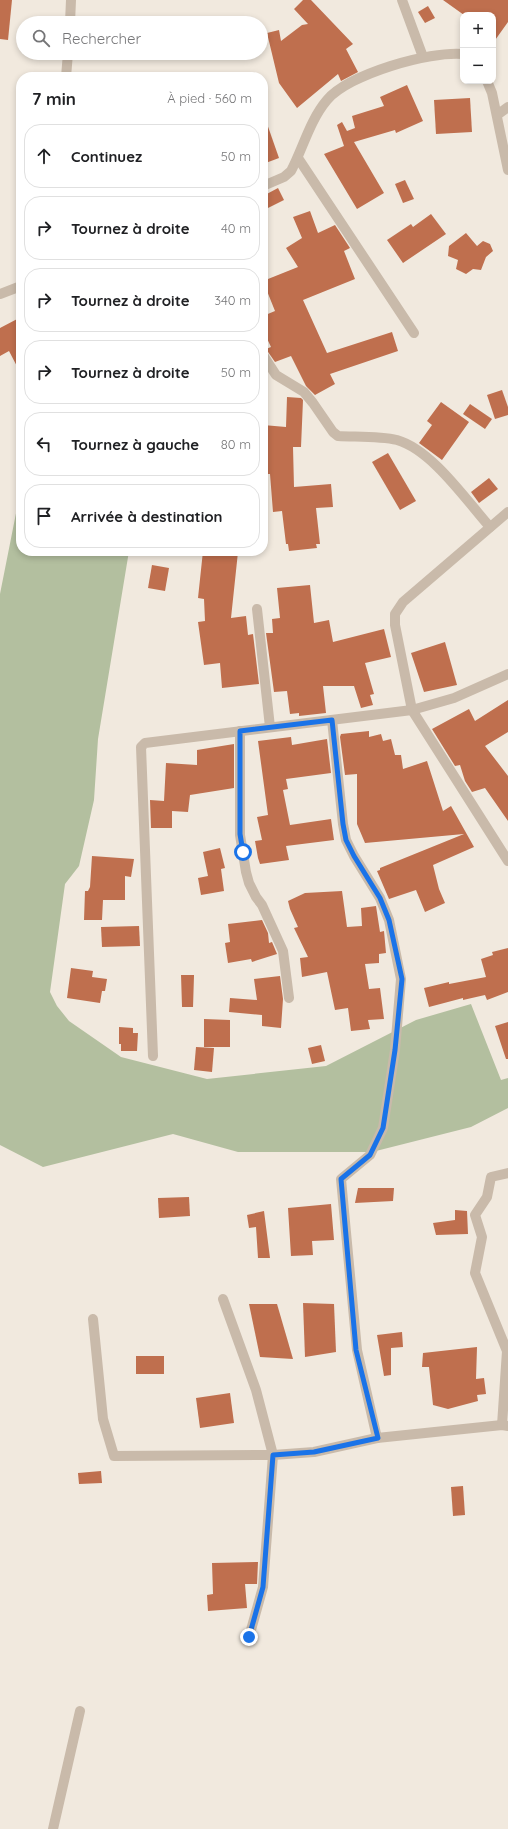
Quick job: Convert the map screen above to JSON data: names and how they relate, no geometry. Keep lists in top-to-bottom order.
{
  "page": {
    "map_buttons": ["+", "−"],
    "search": "Rechercher",
    "heading": ["7 min", "À pied · 560 m"],
    "list": [
      ["Continuez", "50 m"],
      ["Tournez à droite", "40 m"],
      ["Tournez à droite", "340 m"],
      ["Tournez à droite", "50 m"],
      ["Tournez à gauche", "80 m"],
      "Arrivée à destination"
    ]
  }
}
